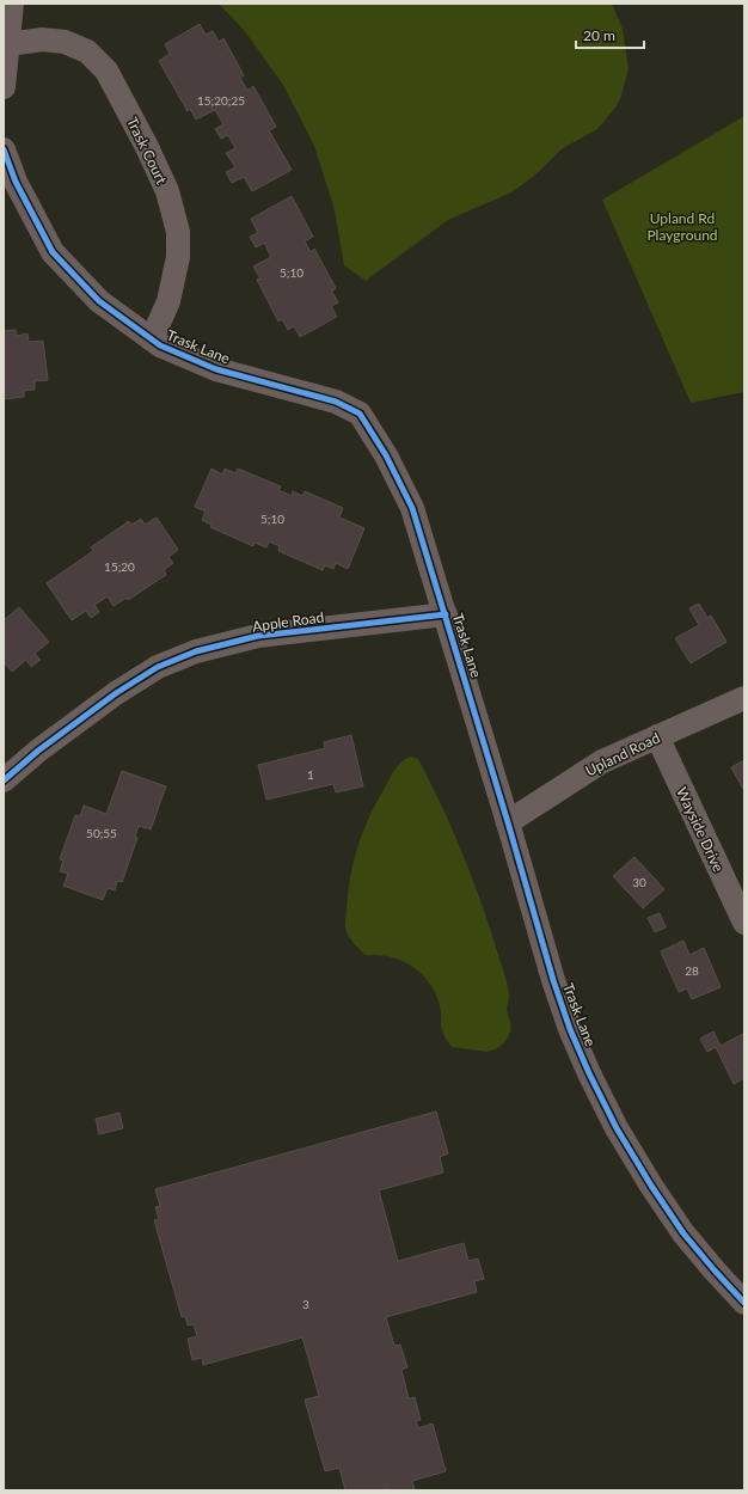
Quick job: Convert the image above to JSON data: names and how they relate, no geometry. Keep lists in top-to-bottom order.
{
  "streets": {
    "street": [
      "Trask Court",
      "Trask Lane",
      "Apple Road",
      "Upland Road",
      "Wayside Drive"
    ]
  },
  "crossings": [
    ["Trask Court", "Trask Lane"],
    ["Trask Lane", "Apple Road"],
    ["Trask Lane", "Upland Road"],
    ["Upland Road", "Wayside Drive"]
  ],
  "parks": ["Upland Rd Playground"],
  "house_numbers": [
    "15;20;25",
    "5;10",
    "5;10",
    "15;20",
    "1",
    "50;55",
    "30",
    "28",
    "3"
  ],
  "scale_bar": "20 m"
}
